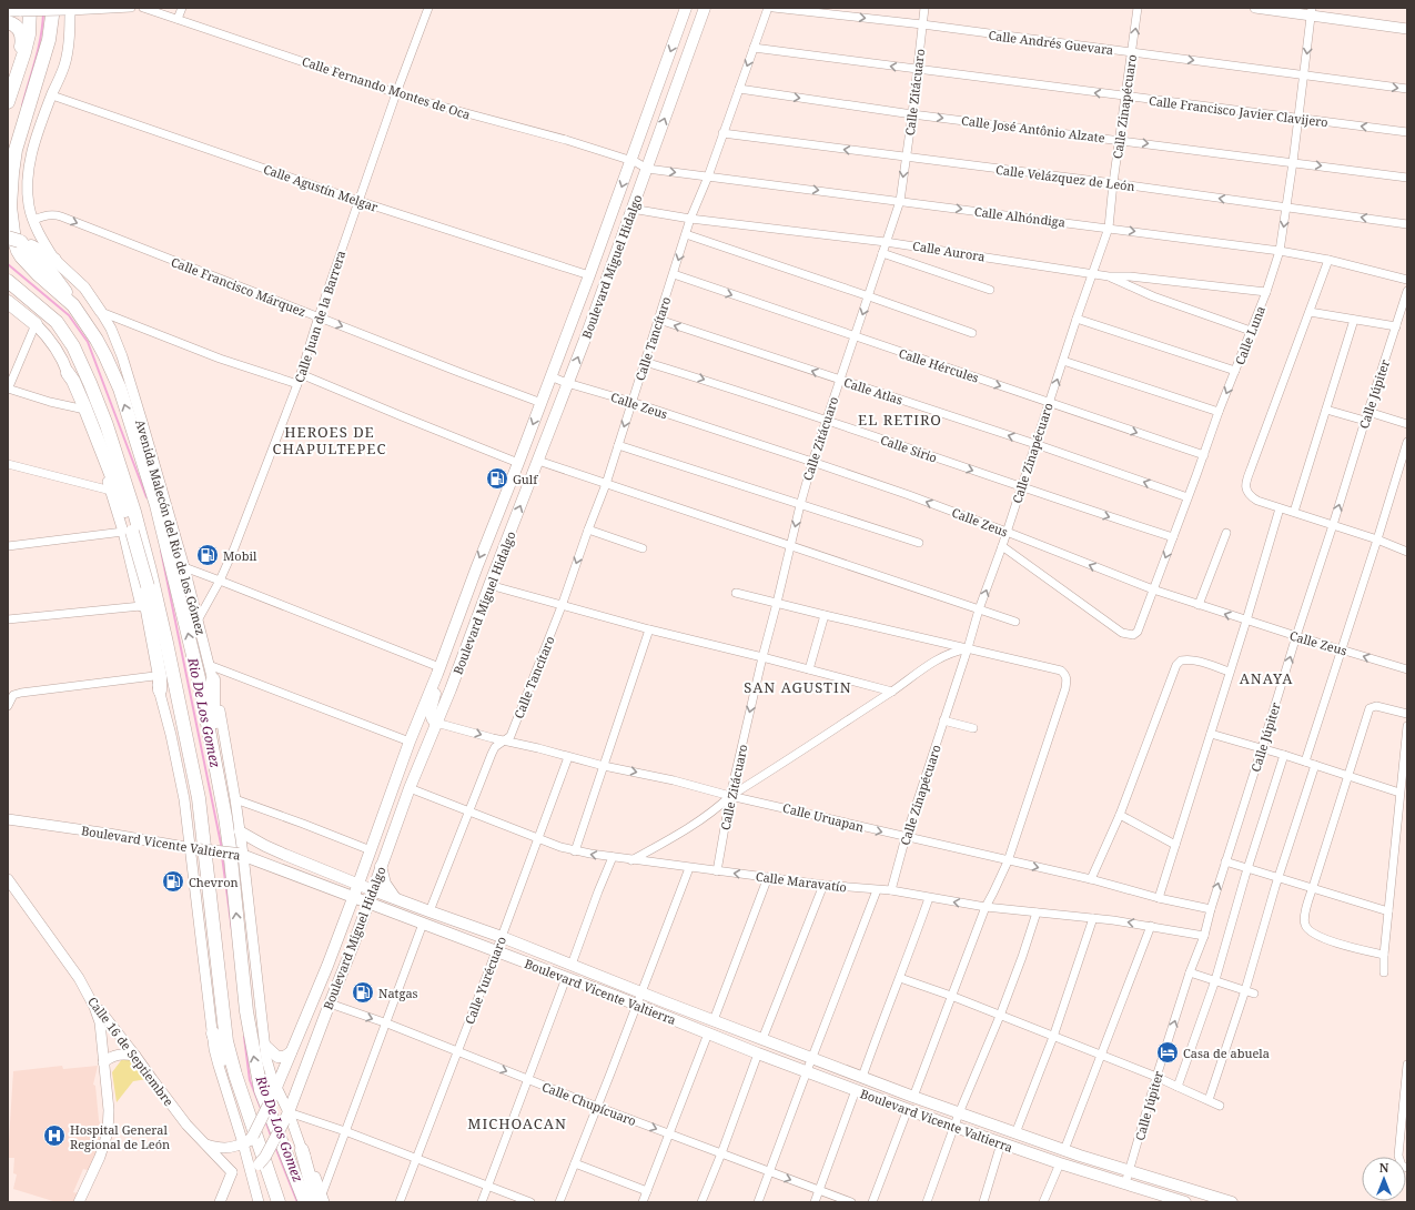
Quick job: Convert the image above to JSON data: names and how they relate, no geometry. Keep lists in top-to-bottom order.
{
  "streets": {
    "main road": ["Boulevard Miguel Hidalgo", "Avenida Malecón del Río de los Gómez", "Boulevard Vicente Valtierra"],
    "street": [
      "Calle Andrés Guevara",
      "Calle Fernando Montes de Oca",
      "Calle Zitácuaro",
      "Calle Zinapécuaro",
      "Calle Francisco Javier Clavijero",
      "Calle José Antônio Alzate",
      "Calle Velázquez de León",
      "Calle Agustín Melgar",
      "Calle Alhóndiga",
      "Calle Aurora",
      "Calle Francisco Márquez",
      "Calle Juan de la Barrera",
      "Calle Luna",
      "Calle Tancítaro",
      "Calle Hércules",
      "Calle Atlas",
      "Calle Júpiter",
      "Calle Zeus",
      "Calle Sirio",
      "Calle Uruapan",
      "Calle Maravatío",
      "Calle Yurécuaro",
      "Calle 16 de Septiembre",
      "Calle Chupícuaro"
    ]
  },
  "crossings": [
    ["Calle Andrés Guevara", "Calle Zitácuaro"],
    ["Calle Andrés Guevara", "Calle Zinapécuaro"],
    ["Calle Andrés Guevara", "Calle Luna"],
    ["Calle Fernando Montes de Oca", "Calle Alhóndiga"],
    ["Calle Fernando Montes de Oca", "Boulevard Miguel Hidalgo"],
    ["Calle Fernando Montes de Oca", "Calle Juan de la Barrera"],
    ["Calle Zitácuaro", "Calle Francisco Javier Clavijero"],
    ["Calle Zitácuaro", "Calle José Antônio Alzate"],
    ["Calle Zitácuaro", "Calle Velázquez de León"],
    ["Calle Zitácuaro", "Calle Alhóndiga"],
    ["Calle Zitácuaro", "Calle Aurora"],
    ["Calle Zitácuaro", "Calle Hércules"],
    ["Calle Zitácuaro", "Calle Atlas"],
    ["Calle Zitácuaro", "Calle Zeus"],
    ["Calle Zitácuaro", "Calle Sirio"],
    ["Calle Zitácuaro", "Calle Uruapan"],
    ["Calle Zitácuaro", "Calle Maravatío"],
    ["Calle Zinapécuaro", "Calle Francisco Javier Clavijero"],
    ["Calle Zinapécuaro", "Calle José Antônio Alzate"],
    ["Calle Zinapécuaro", "Calle Velázquez de León"],
    ["Calle Zinapécuaro", "Calle Alhóndiga"],
    ["Calle Zinapécuaro", "Calle Aurora"],
    ["Calle Zinapécuaro", "Calle Luna"],
    ["Calle Zinapécuaro", "Calle Hércules"],
    ["Calle Zinapécuaro", "Calle Atlas"],
    ["Calle Zinapécuaro", "Calle Zeus"],
    ["Calle Zinapécuaro", "Calle Sirio"],
    ["Calle Zinapécuaro", "Calle Uruapan"],
    ["Calle Zinapécuaro", "Calle Maravatío"],
    ["Calle Francisco Javier Clavijero", "Calle Luna"],
    ["Calle Francisco Javier Clavijero", "Calle Tancítaro"],
    ["Calle José Antônio Alzate", "Calle Luna"],
    ["Calle José Antônio Alzate", "Calle Tancítaro"],
    ["Calle Velázquez de León", "Calle Luna"],
    ["Calle Velázquez de León", "Calle Tancítaro"],
    ["Calle Agustín Melgar", "Boulevard Miguel Hidalgo"],
    ["Calle Agustín Melgar", "Calle Juan de la Barrera"],
    ["Calle Agustín Melgar", "Avenida Malecón del Río de los Gómez"],
    ["Calle Alhóndiga", "Boulevard Miguel Hidalgo"],
    ["Calle Alhóndiga", "Calle Luna"],
    ["Calle Alhóndiga", "Calle Tancítaro"],
    ["Calle Aurora", "Boulevard Miguel Hidalgo"],
    ["Calle Aurora", "Calle Luna"],
    ["Calle Aurora", "Calle Tancítaro"],
    ["Boulevard Miguel Hidalgo", "Calle Francisco Márquez"],
    ["Boulevard Miguel Hidalgo", "Calle Zeus"],
    ["Boulevard Miguel Hidalgo", "Avenida Malecón del Río de los Gómez"],
    ["Boulevard Miguel Hidalgo", "Calle Uruapan"],
    ["Boulevard Miguel Hidalgo", "Boulevard Vicente Valtierra"],
    ["Boulevard Miguel Hidalgo", "Calle Maravatío"],
    ["Boulevard Miguel Hidalgo", "Calle 16 de Septiembre"],
    ["Boulevard Miguel Hidalgo", "Calle Chupícuaro"],
    ["Calle Francisco Márquez", "Calle Juan de la Barrera"],
    ["Calle Francisco Márquez", "Avenida Malecón del Río de los Gómez"],
    ["Calle Juan de la Barrera", "Avenida Malecón del Río de los Gómez"],
    ["Calle Luna", "Calle Hércules"],
    ["Calle Luna", "Calle Atlas"],
    ["Calle Luna", "Calle Zeus"],
    ["Calle Luna", "Calle Sirio"],
    ["Calle Tancítaro", "Calle Hércules"],
    ["Calle Tancítaro", "Calle Atlas"],
    ["Calle Tancítaro", "Calle Zeus"],
    ["Calle Tancítaro", "Calle Sirio"],
    ["Calle Tancítaro", "Calle Uruapan"],
    ["Calle Tancítaro", "Boulevard Vicente Valtierra"],
    ["Calle Tancítaro", "Calle Maravatío"],
    ["Calle Júpiter", "Calle Zeus"],
    ["Calle Júpiter", "Calle Uruapan"],
    ["Calle Júpiter", "Boulevard Vicente Valtierra"],
    ["Calle Júpiter", "Calle Maravatío"],
    ["Avenida Malecón del Río de los Gómez", "Boulevard Vicente Valtierra"],
    ["Calle Uruapan", "Calle Yurécuaro"],
    ["Boulevard Vicente Valtierra", "Calle Yurécuaro"],
    ["Calle Maravatío", "Calle Yurécuaro"],
    ["Calle Yurécuaro", "Calle Chupícuaro"]
  ],
  "one_way": [
    "Calle Francisco Javier Clavijero",
    "Calle José Antônio Alzate",
    "Calle Velázquez de León",
    "Calle Atlas",
    "Calle Zeus",
    "Calle Sirio",
    "Calle Uruapan",
    "Calle Chupícuaro"
  ],
  "districts": [
    "EL RETIRO",
    "HEROES DE CHAPULTEPEC",
    "ANAYA",
    "SAN AGUSTIN",
    "MICHOACAN"
  ],
  "water": ["Rio De Los Gomez"],
  "places": {
    "fuel station": [
      "Gulf",
      "Mobil",
      "Chevron",
      "Natgas"
    ],
    "hotel": ["Casa de abuela"],
    "hospital": ["Hospital General Regional de León"]
  },
  "north": "top"
}
